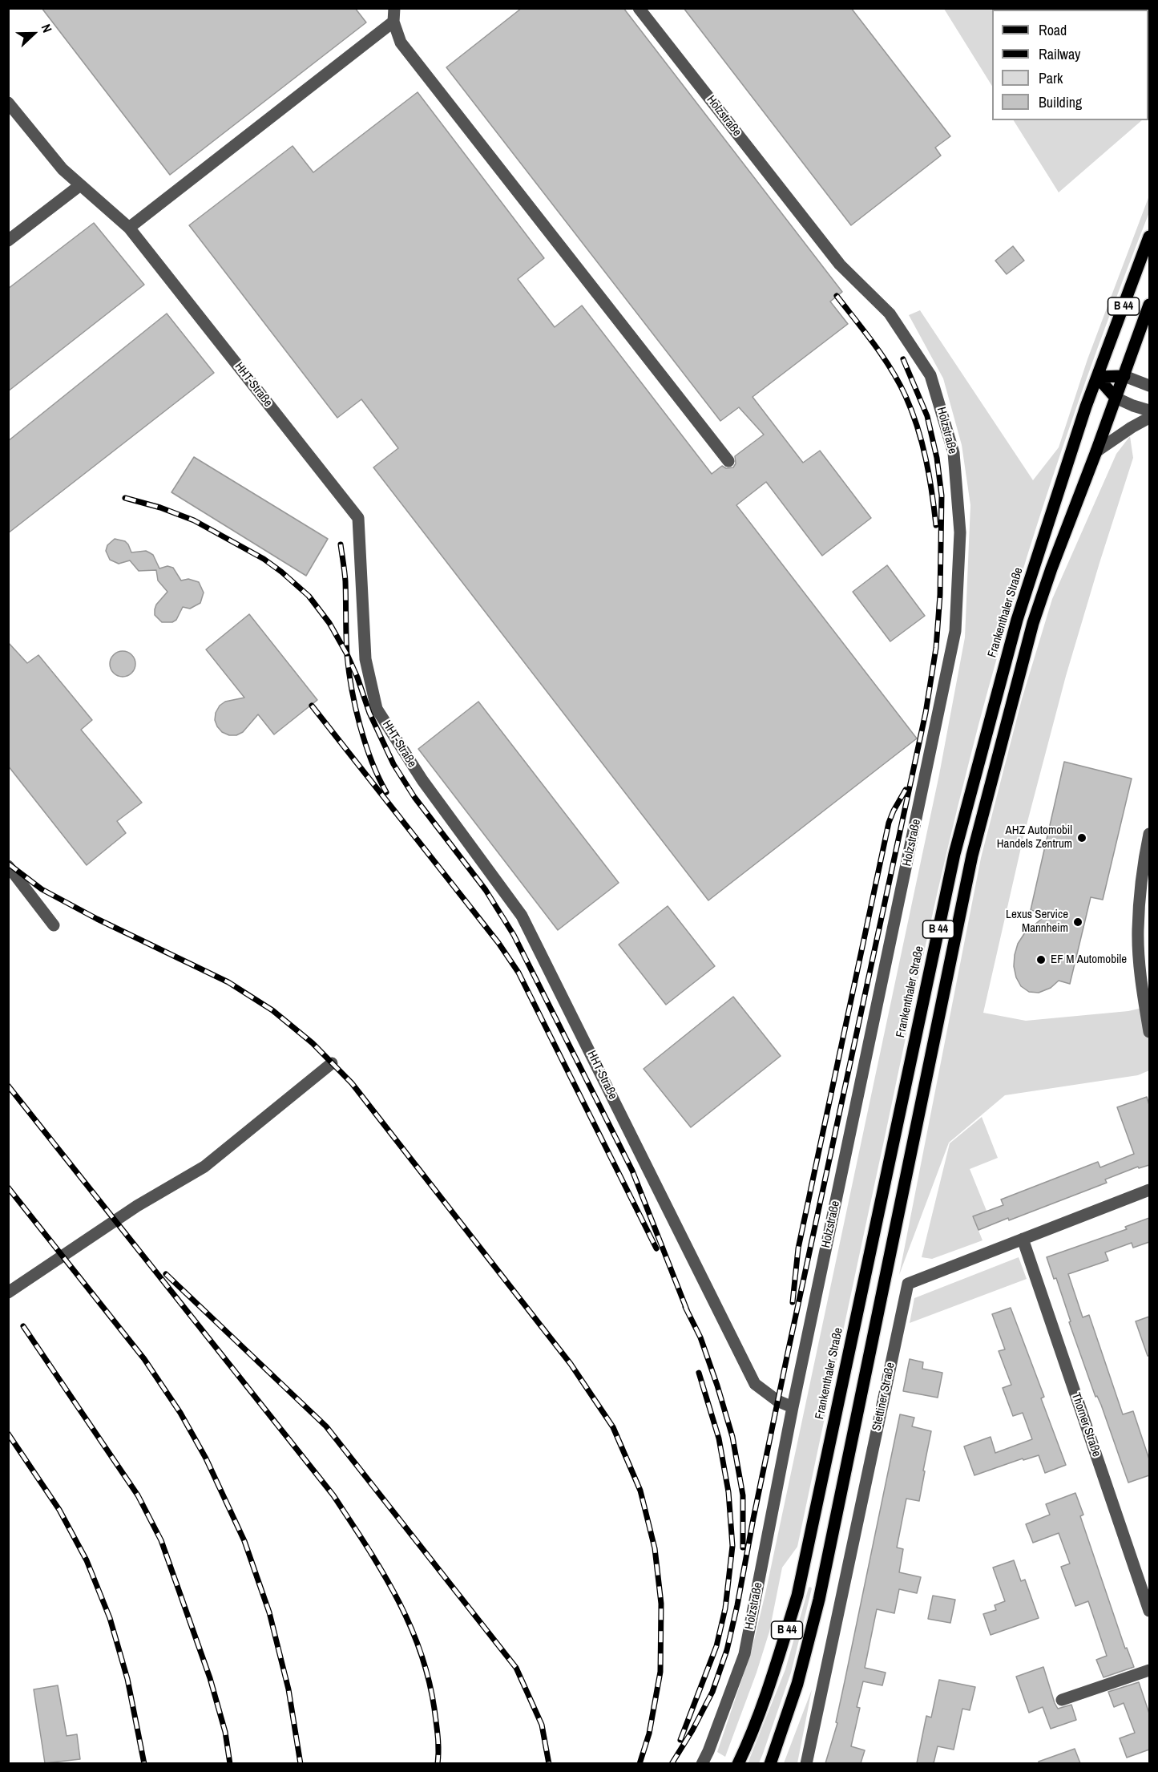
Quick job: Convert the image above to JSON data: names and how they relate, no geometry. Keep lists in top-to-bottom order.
{
  "streets": {
    "main road": ["B 44", "Frankenthaler Straße"],
    "street": [
      "Holzstraße",
      "HHT-Straße",
      "Stettiner Straße",
      "Thorner Straße"
    ]
  },
  "crossings": [
    ["Holzstraße", "HHT-Straße"],
    ["Stettiner Straße", "Thorner Straße"]
  ],
  "places": ["AHZ Automobil Handels Zentrum", "Lexus Service Mannheim", "EF M Automobile"],
  "legend": [
    "Road",
    "Railway",
    "Park",
    "Building"
  ],
  "north": "right"
}
